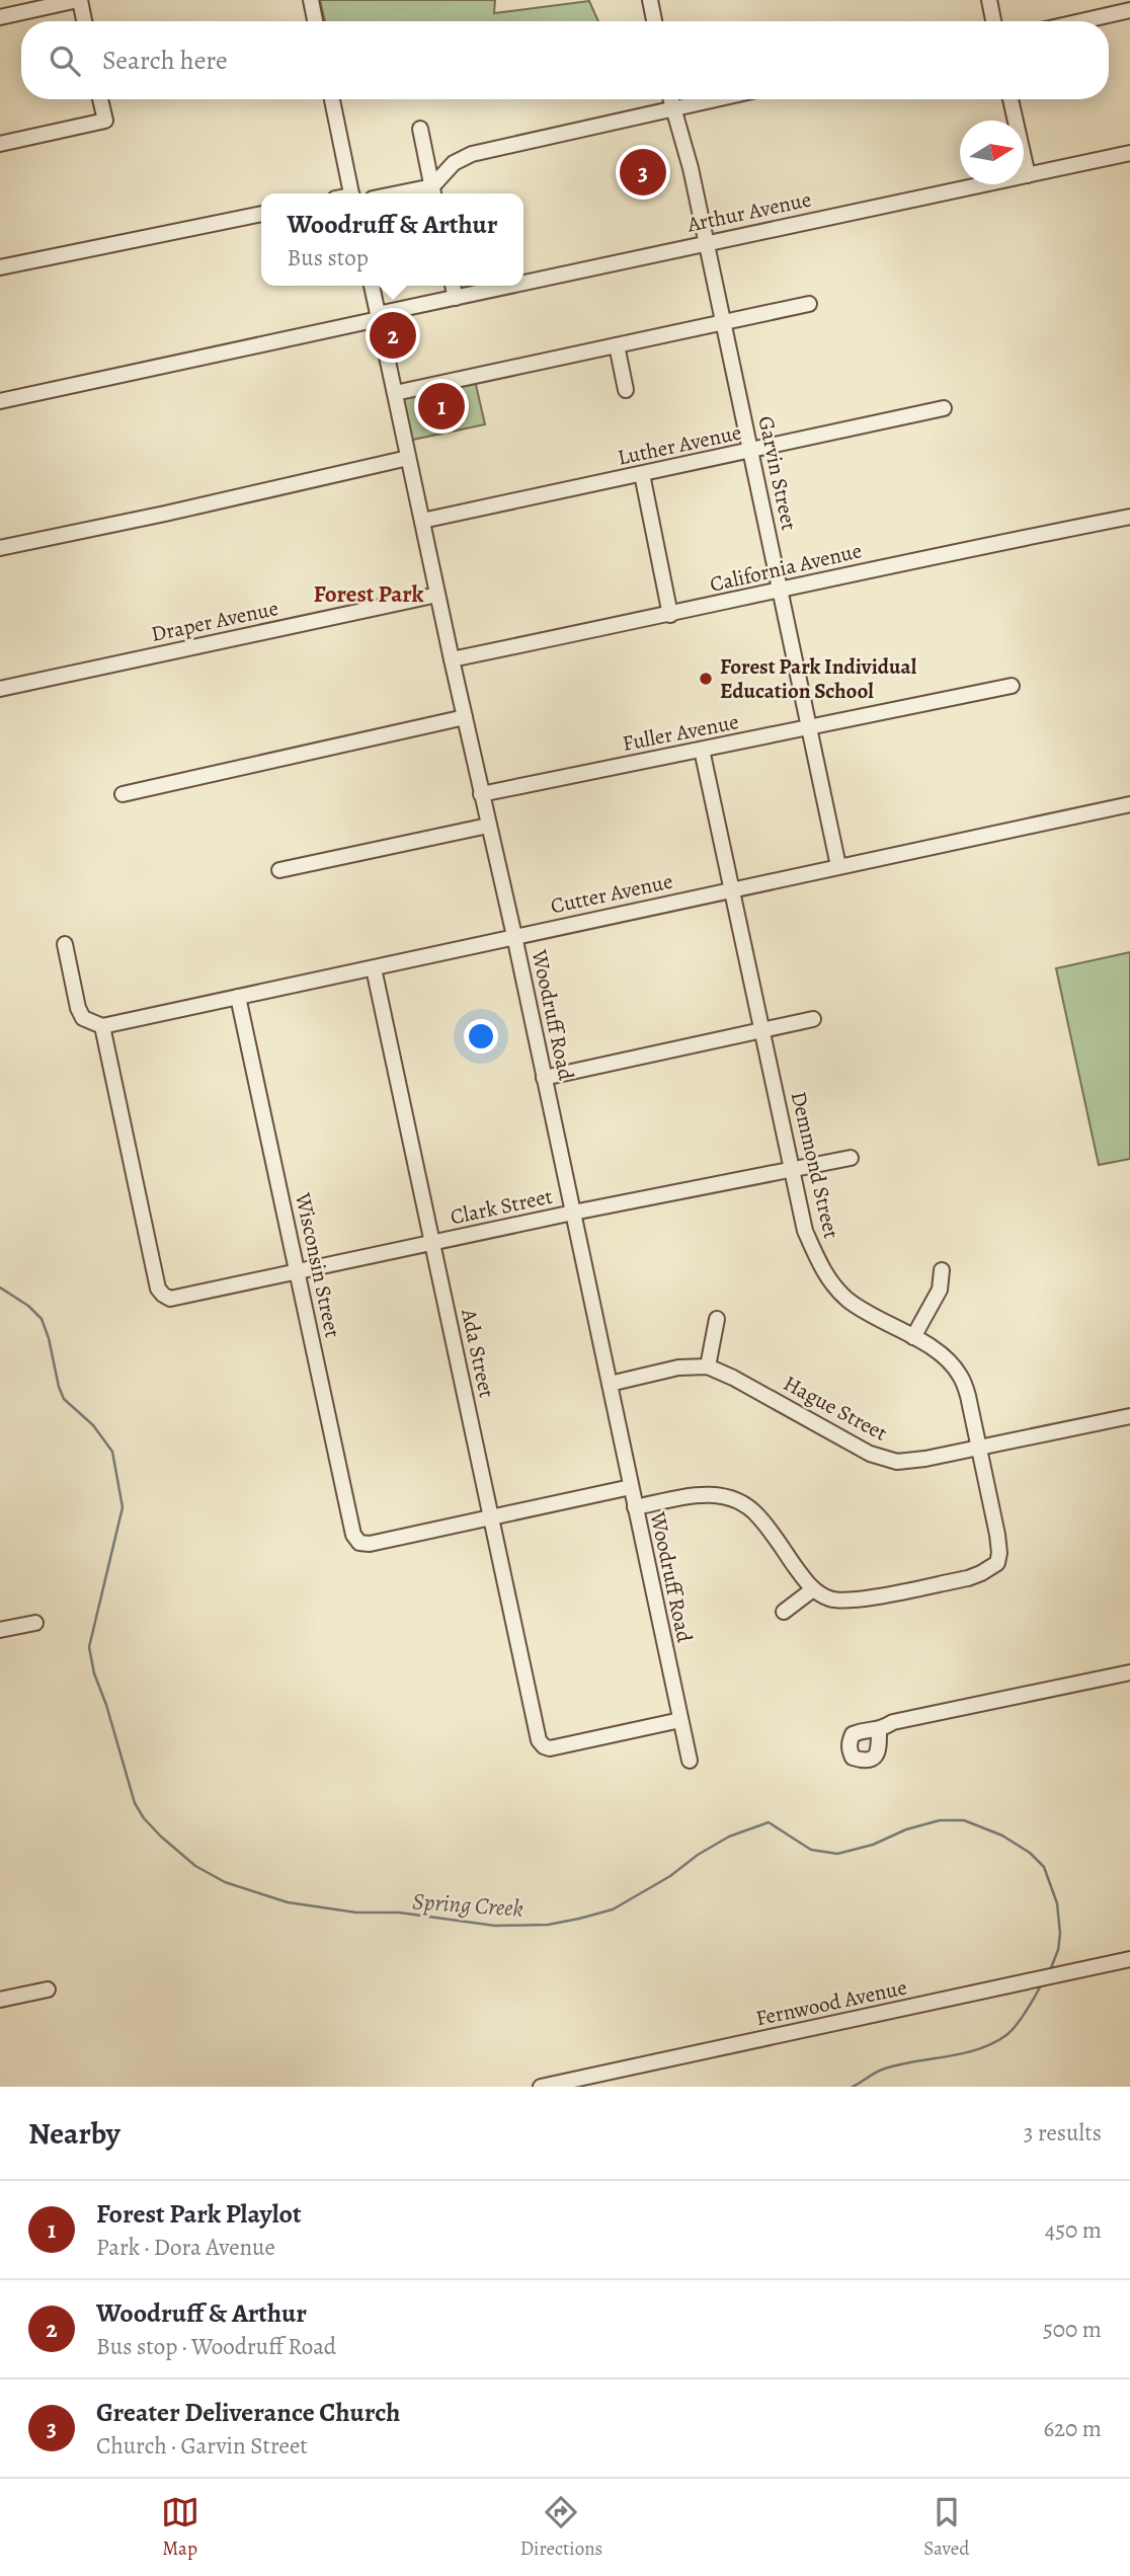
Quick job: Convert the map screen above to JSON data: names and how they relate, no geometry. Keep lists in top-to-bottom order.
{
  "streets": {
    "street": [
      "Arthur Avenue",
      "Luther Avenue",
      "Garvin Street",
      "California Avenue",
      "Draper Avenue",
      "Fuller Avenue",
      "Cutter Avenue",
      "Woodruff Road",
      "Demmond Street",
      "Clark Street",
      "Wisconsin Street",
      "Ada Street",
      "Hague Street",
      "Fernwood Avenue"
    ]
  },
  "crossings": [
    ["Arthur Avenue", "Garvin Street"],
    ["Arthur Avenue", "Woodruff Road"],
    ["Luther Avenue", "Garvin Street"],
    ["Luther Avenue", "Woodruff Road"],
    ["Garvin Street", "California Avenue"],
    ["Garvin Street", "Fuller Avenue"],
    ["Garvin Street", "Cutter Avenue"],
    ["California Avenue", "Woodruff Road"],
    ["Draper Avenue", "Woodruff Road"],
    ["Fuller Avenue", "Woodruff Road"],
    ["Fuller Avenue", "Demmond Street"],
    ["Cutter Avenue", "Woodruff Road"],
    ["Cutter Avenue", "Demmond Street"],
    ["Cutter Avenue", "Clark Street"],
    ["Cutter Avenue", "Wisconsin Street"],
    ["Cutter Avenue", "Ada Street"],
    ["Woodruff Road", "Clark Street"],
    ["Woodruff Road", "Ada Street"],
    ["Woodruff Road", "Hague Street"],
    ["Demmond Street", "Clark Street"],
    ["Demmond Street", "Hague Street"],
    ["Clark Street", "Wisconsin Street"],
    ["Clark Street", "Ada Street"],
    ["Wisconsin Street", "Ada Street"]
  ],
  "districts": ["Forest Park"],
  "water": ["Spring Creek"],
  "places": ["Forest Park Individual Education School"],
  "north": "right",
  "page": {
    "search": "Search here",
    "pins": ["3", "2", "1"],
    "popup": ["Woodruff & Arthur", "Bus stop"],
    "heading": ["Nearby", "3 results"],
    "list": [
      {
        "mark": "1",
        "name": "Forest Park Playlot",
        "note": "Park · Dora Avenue",
        "value": "450 m"
      },
      {
        "mark": "2",
        "name": "Woodruff & Arthur",
        "note": "Bus stop · Woodruff Road",
        "value": "500 m"
      },
      {
        "mark": "3",
        "name": "Greater Deliverance Church",
        "note": "Church · Garvin Street",
        "value": "620 m"
      }
    ],
    "nav": ["Map", "Directions", "Saved"]
  }
}
